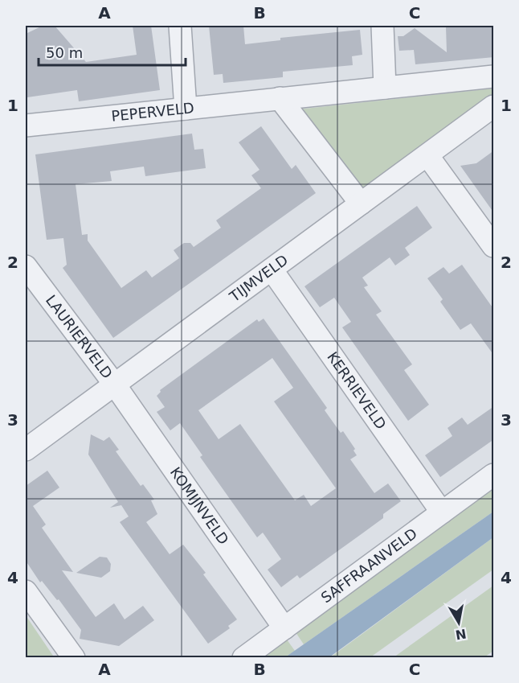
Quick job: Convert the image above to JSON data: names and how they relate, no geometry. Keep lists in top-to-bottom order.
{
  "streets": {
    "street": [
      "PEPERVELD",
      "TIJMVELD",
      "LAURIERVELD",
      "KERRIEVELD",
      "KOMIJNVELD",
      "SAFFRAANVELD"
    ]
  },
  "crossings": [
    ["TIJMVELD", "LAURIERVELD"],
    ["TIJMVELD", "KERRIEVELD"],
    ["TIJMVELD", "KOMIJNVELD"],
    ["LAURIERVELD", "KOMIJNVELD"],
    ["KERRIEVELD", "SAFFRAANVELD"],
    ["KOMIJNVELD", "SAFFRAANVELD"]
  ],
  "scale_bar": "50 m",
  "north": "bottom",
  "grid": {
    "columns": ["A", "B", "C"],
    "rows": [
      "1",
      "2",
      "3",
      "4"
    ]
  }
}
